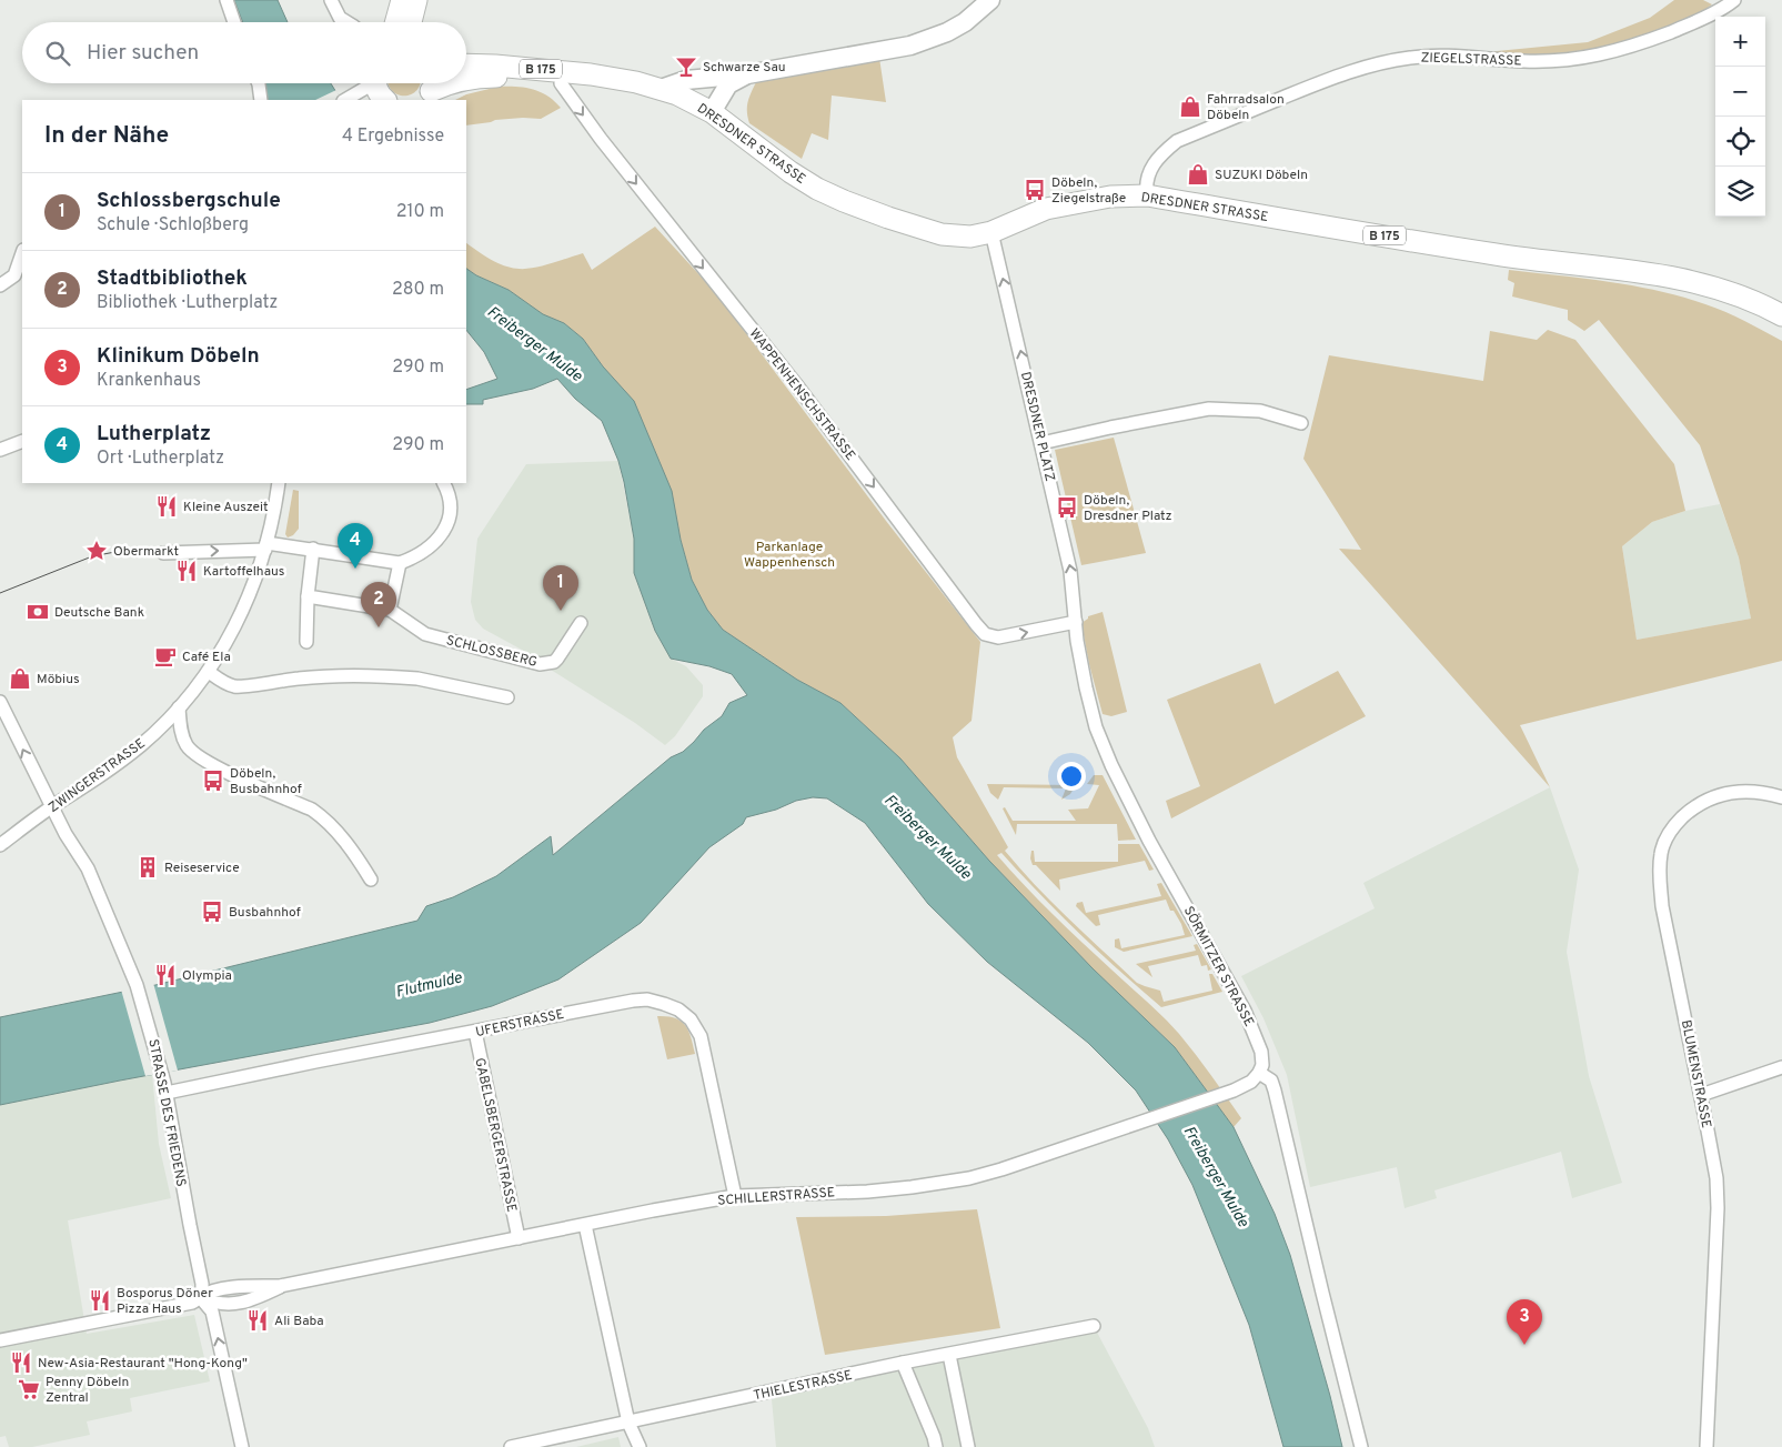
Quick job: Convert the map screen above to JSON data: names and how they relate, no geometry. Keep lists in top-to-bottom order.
{
  "streets": {
    "main road": ["B 175", "DRESDNER STRASSE"],
    "street": [
      "ZIEGELSTRASSE",
      "WAPPENHENSCHSTRASSE",
      "DRESDNER PLATZ",
      "SCHLOSSBERG",
      "ZWINGERSTRASSE",
      "SÖRMITZER STRASSE",
      "UFERSTRASSE",
      "BLUMENSTRASSE",
      "STRASSE DES FRIEDENS",
      "GABELSBERGERSTRASSE",
      "SCHILLERSTRASSE",
      "THIELESTRASSE"
    ]
  },
  "crossings": [
    ["ZIEGELSTRASSE", "DRESDNER STRASSE"],
    ["B 175", "DRESDNER STRASSE"],
    ["B 175", "WAPPENHENSCHSTRASSE"],
    ["DRESDNER STRASSE", "DRESDNER PLATZ"],
    ["WAPPENHENSCHSTRASSE", "DRESDNER PLATZ"],
    ["WAPPENHENSCHSTRASSE", "SÖRMITZER STRASSE"],
    ["DRESDNER PLATZ", "SÖRMITZER STRASSE"],
    ["ZWINGERSTRASSE", "STRASSE DES FRIEDENS"],
    ["SÖRMITZER STRASSE", "SCHILLERSTRASSE"],
    ["UFERSTRASSE", "STRASSE DES FRIEDENS"],
    ["UFERSTRASSE", "GABELSBERGERSTRASSE"],
    ["UFERSTRASSE", "SCHILLERSTRASSE"],
    ["STRASSE DES FRIEDENS", "SCHILLERSTRASSE"],
    ["GABELSBERGERSTRASSE", "SCHILLERSTRASSE"]
  ],
  "one_way": ["WAPPENHENSCHSTRASSE", "DRESDNER PLATZ"],
  "water": ["Freiberger Mulde", "Flutmulde"],
  "parks": ["Parkanlage Wappenhensch"],
  "places": {
    "bar": ["Schwarze Sau"],
    "shop": ["Fahrradsalon Döbeln", "SUZUKI Döbeln", "Möbius"],
    "bus stop": [
      "Döbeln, Ziegelstraße",
      "Döbeln, Dresdner Platz",
      "Döbeln, Busbahnhof",
      "Busbahnhof"
    ],
    "restaurant": [
      "Kleine Auszeit",
      "Kartoffelhaus",
      "Olympia",
      "Bosporus Döner Pizza Haus",
      "Ali Baba",
      "New-Asia-Restaurant \"Hong-Kong\""
    ],
    "place": ["Obermarkt"],
    "bank": ["Deutsche Bank"],
    "cafe": ["Café Ela"],
    "building": ["Reiseservice"],
    "supermarket": ["Penny Döbeln Zentral"]
  },
  "page": {
    "map_buttons": ["+", "−"],
    "search": "Hier suchen",
    "heading": ["In der Nähe", "4 Ergebnisse"],
    "list": [
      {
        "mark": "1",
        "name": "Schlossbergschule",
        "note": "Schule · Schloßberg",
        "value": "210 m"
      },
      {
        "mark": "2",
        "name": "Stadtbibliothek",
        "note": "Bibliothek · Lutherplatz",
        "value": "280 m"
      },
      {
        "mark": "3",
        "name": "Klinikum Döbeln",
        "note": "Krankenhaus",
        "value": "290 m"
      },
      {
        "mark": "4",
        "name": "Lutherplatz",
        "note": "Ort · Lutherplatz",
        "value": "290 m"
      }
    ],
    "pins": [
      "4",
      "1",
      "2",
      "3"
    ]
  }
}
